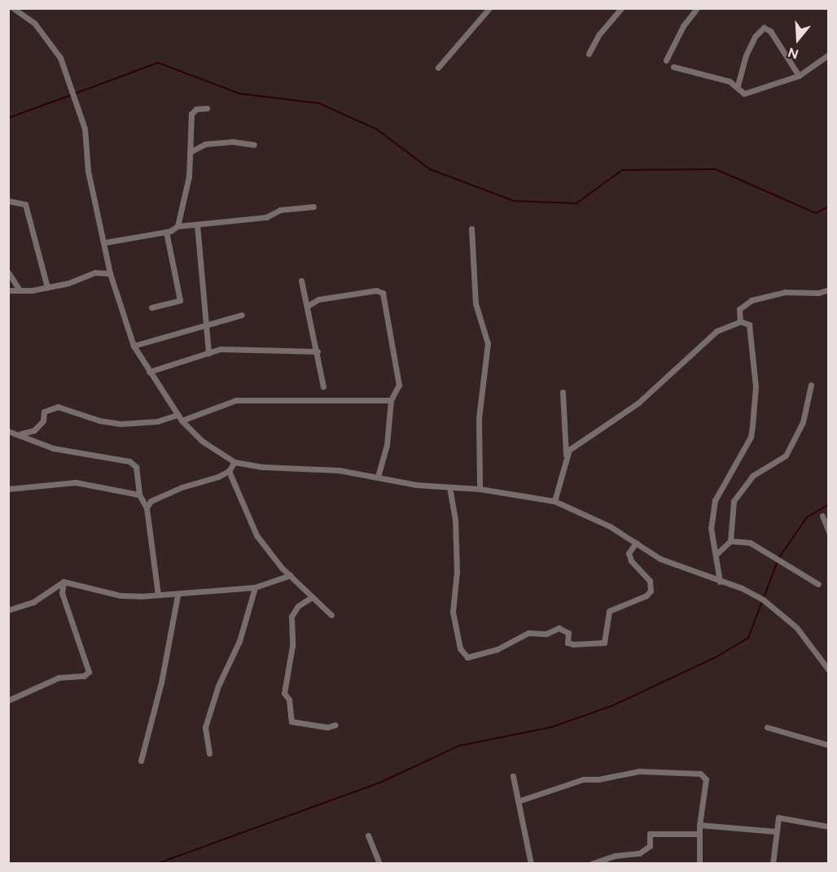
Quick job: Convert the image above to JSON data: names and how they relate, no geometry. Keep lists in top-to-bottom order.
{
  "north": "bottom"
}
